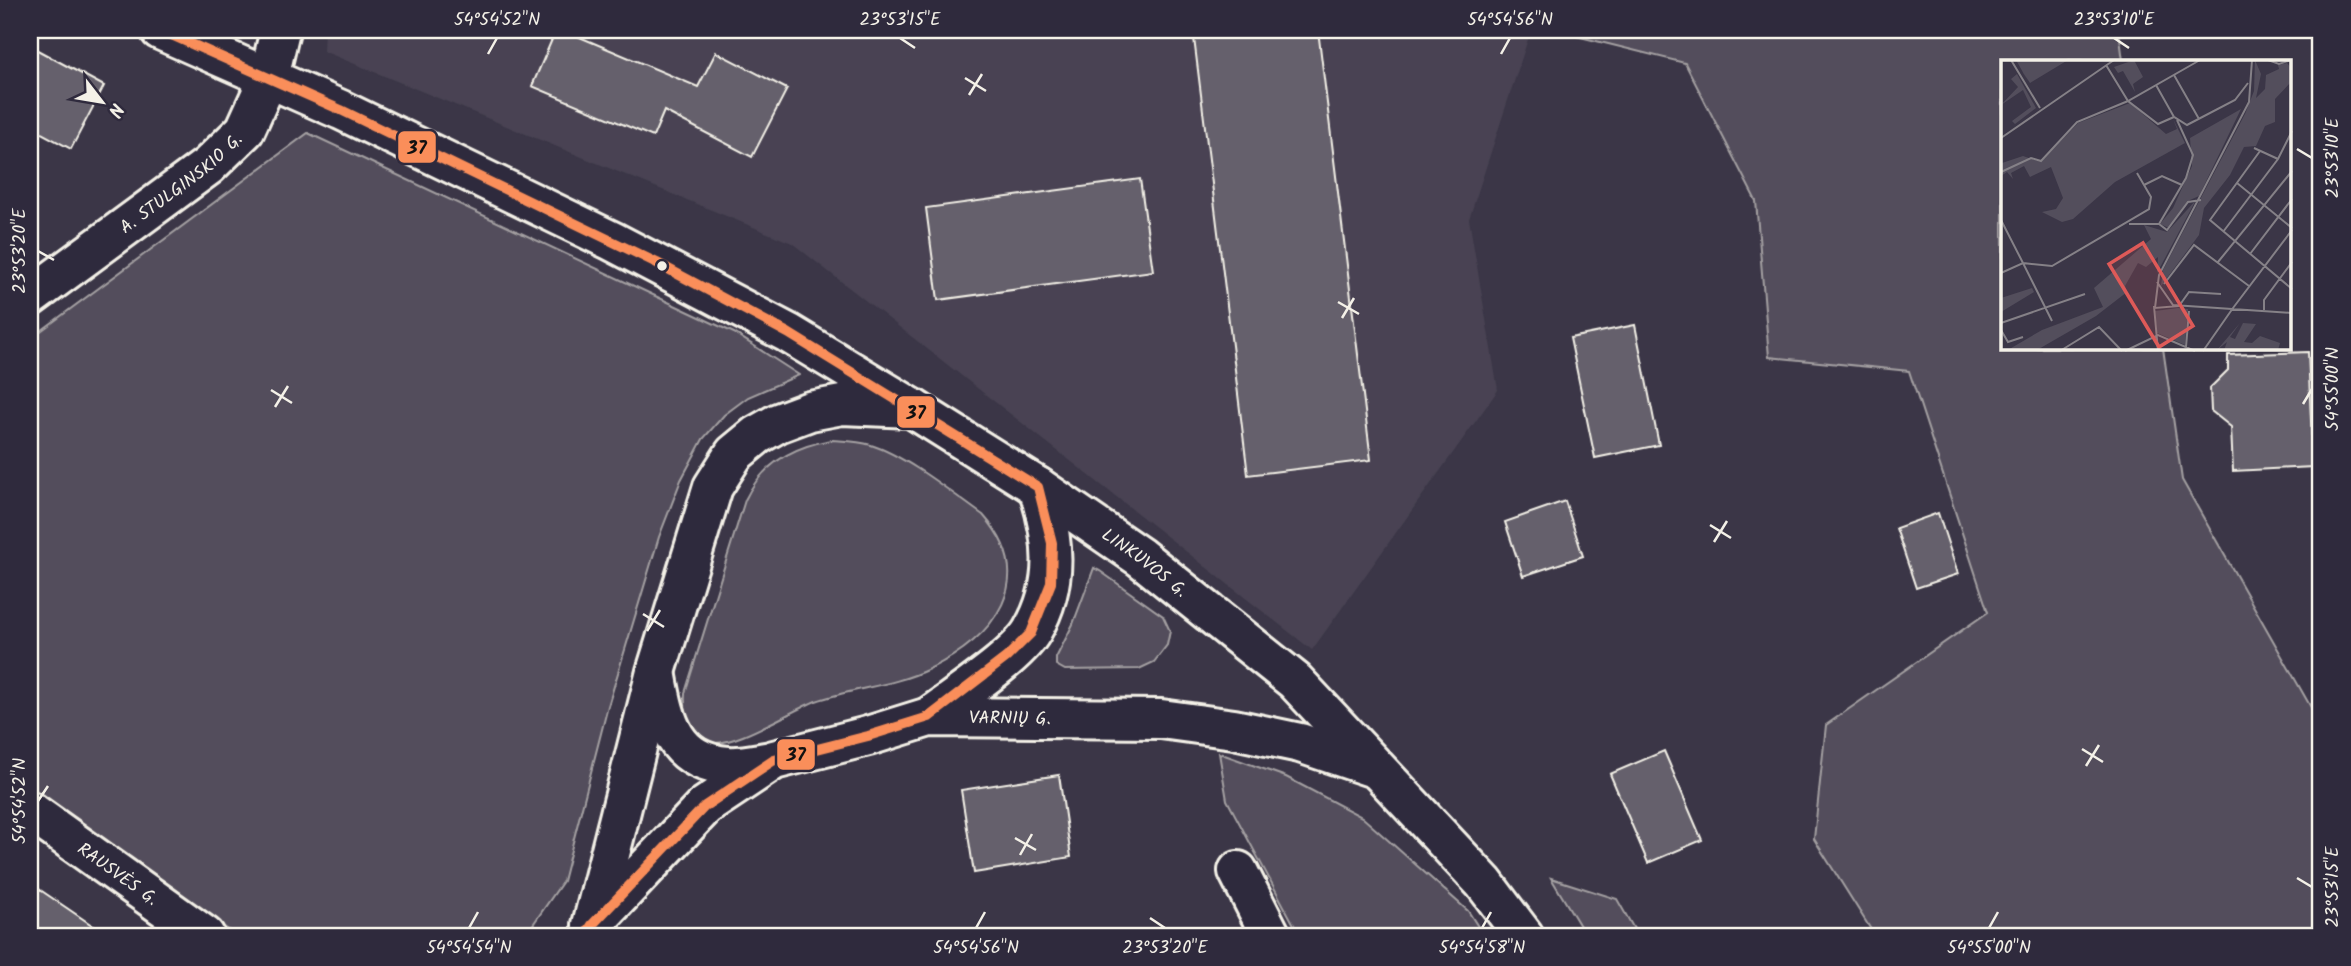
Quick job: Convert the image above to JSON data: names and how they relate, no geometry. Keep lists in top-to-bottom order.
{
  "streets": {
    "main road": [
      "A. STULGINSKIO G.",
      "LINKUVOS G.",
      "VARNIŲ G.",
      "RAUSVĖS G."
    ]
  },
  "crossings": [
    ["A. STULGINSKIO G.", "LINKUVOS G."],
    ["LINKUVOS G.", "VARNIŲ G."]
  ],
  "lines": ["transit line 37"],
  "north": "bottom right",
  "coordinates": [
    "54°54'52\"N",
    "23°53'15\"E",
    "54°54'56\"N",
    "23°53'10\"E",
    "23°53'20\"E",
    "54°55'00\"N",
    "54°54'54\"N",
    "54°54'58\"N"
  ]
}
